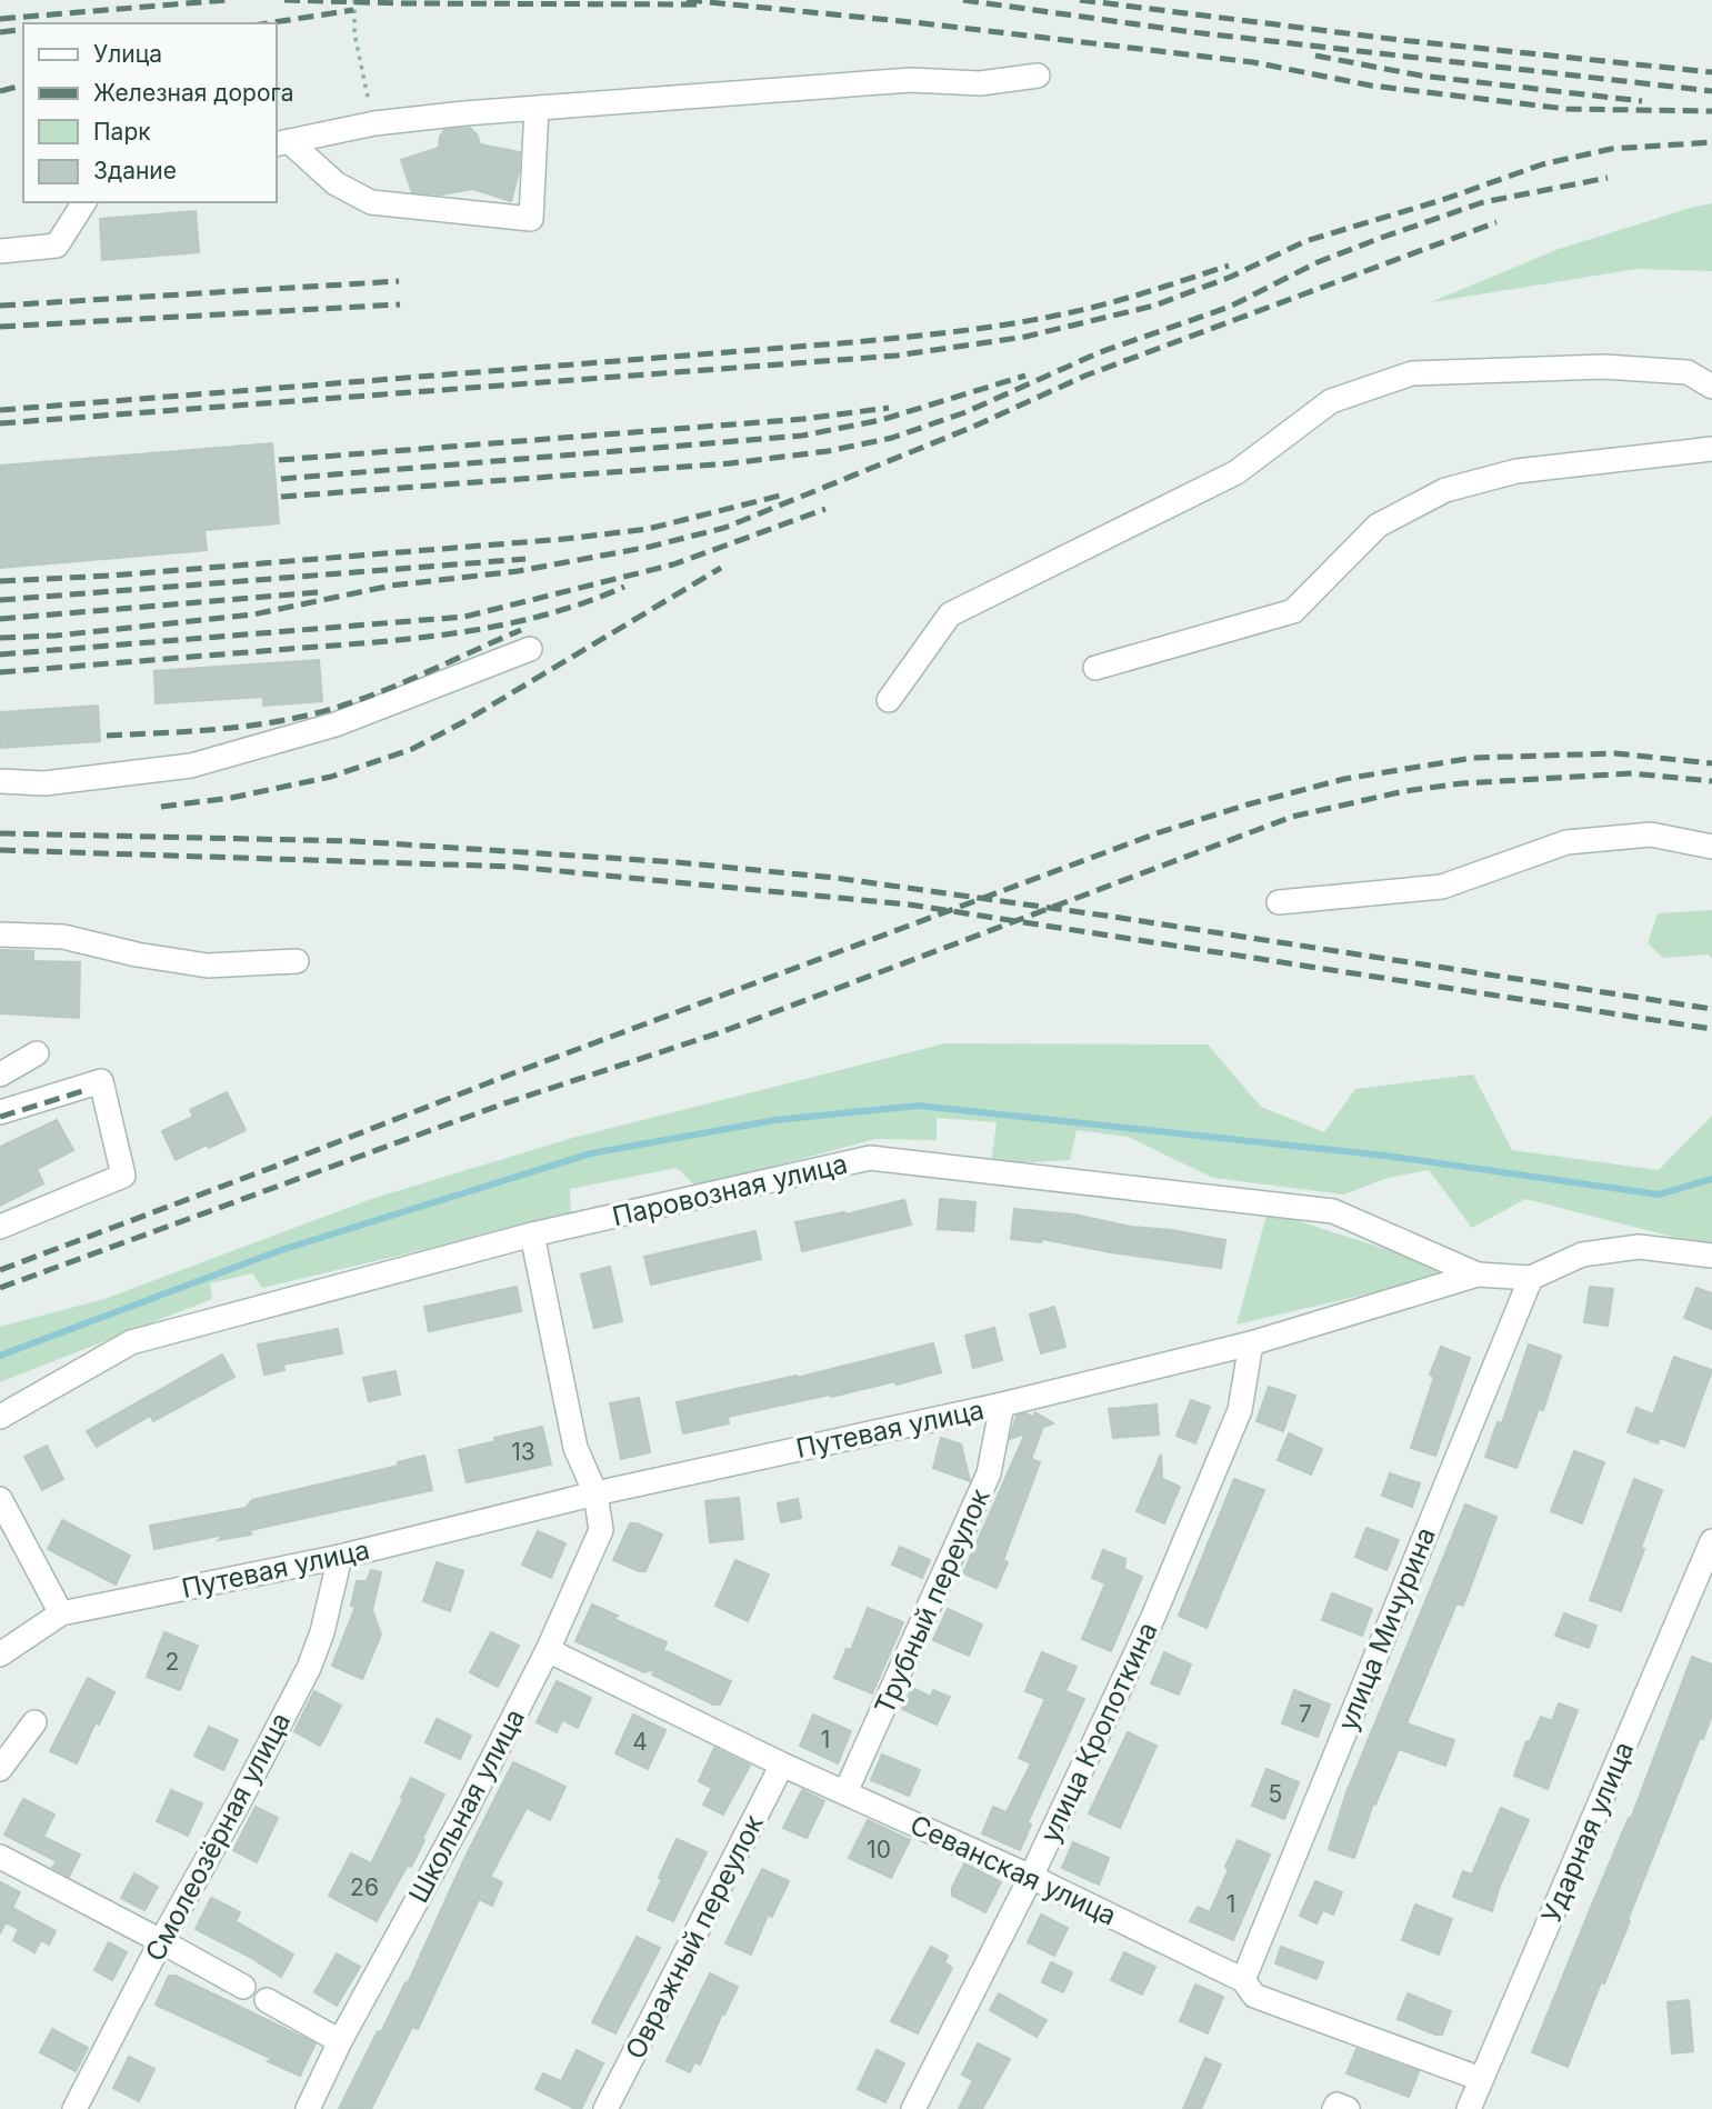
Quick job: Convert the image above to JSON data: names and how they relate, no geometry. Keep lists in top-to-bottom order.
{
  "streets": {
    "street": [
      "Паровозная улица",
      "Путевая улица",
      "Трубный переулок",
      "улица Мичурина",
      "улица Кропоткина",
      "Школьная улица",
      "Ударная улица",
      "Смолеозёрная улица",
      "Севанская улица",
      "Овражный переулок"
    ]
  },
  "crossings": [
    ["Паровозная улица", "Путевая улица"],
    ["Паровозная улица", "Школьная улица"],
    ["Путевая улица", "Трубный переулок"],
    ["Путевая улица", "улица Мичурина"],
    ["Путевая улица", "улица Кропоткина"],
    ["Путевая улица", "Школьная улица"],
    ["Путевая улица", "Смолеозёрная улица"],
    ["Трубный переулок", "Севанская улица"],
    ["улица Мичурина", "Севанская улица"],
    ["улица Кропоткина", "Севанская улица"],
    ["Школьная улица", "Севанская улица"],
    ["Ударная улица", "Севанская улица"],
    ["Севанская улица", "Овражный переулок"]
  ],
  "house_numbers": [
    "13",
    "2",
    "7",
    "1",
    "4",
    "5",
    "10",
    "26",
    "1"
  ],
  "legend": [
    "Улица",
    "Железная дорога",
    "Парк",
    "Здание"
  ]
}
